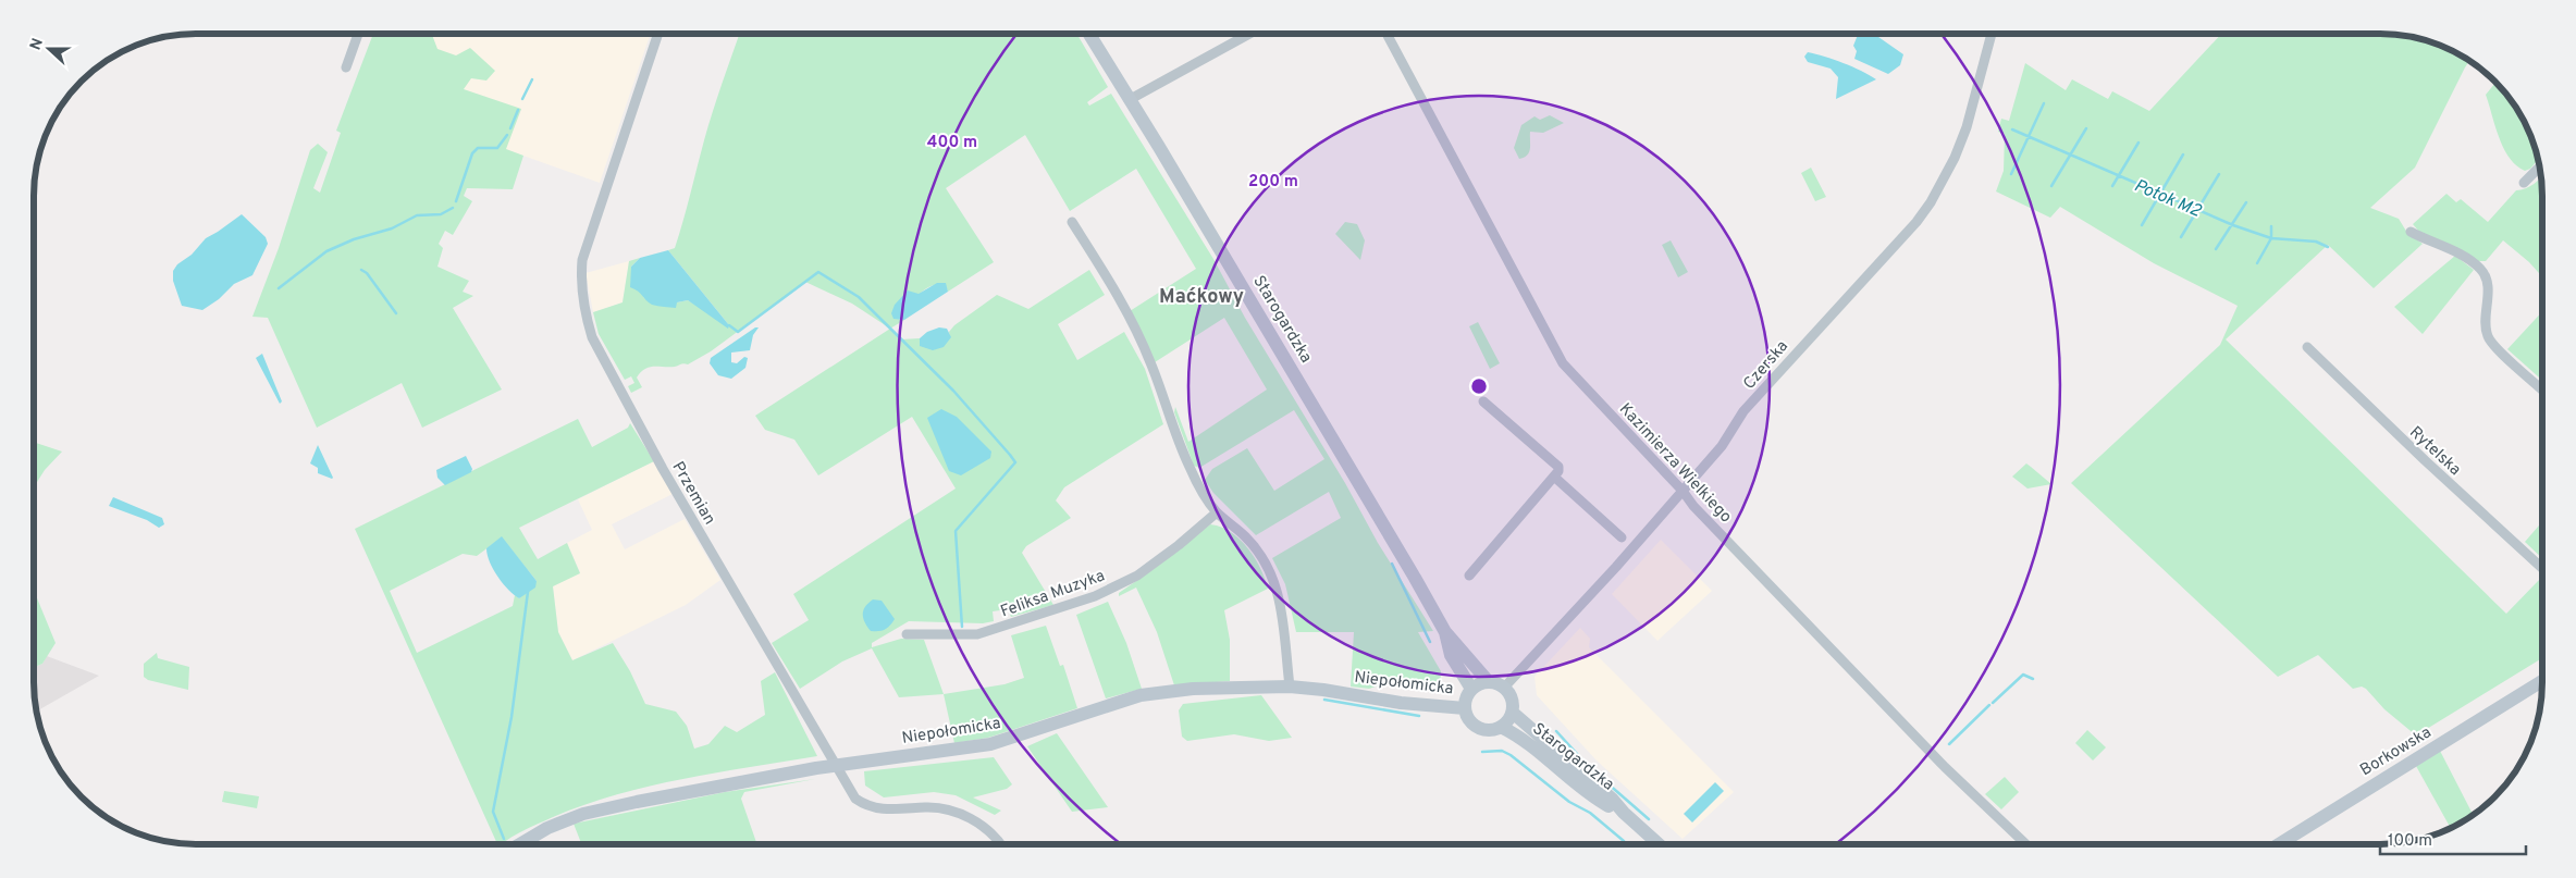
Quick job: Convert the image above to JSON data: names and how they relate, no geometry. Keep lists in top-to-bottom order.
{
  "streets": {
    "main road": ["Starogardzka", "Niepołomicka", "Borkowska"],
    "street": [
      "Czerska",
      "Rytelska",
      "Kazimierza Wielkiego",
      "Przemian",
      "Feliksa Muzyka"
    ]
  },
  "crossings": [
    ["Starogardzka", "Czerska"],
    ["Starogardzka", "Niepołomicka"],
    ["Czerska", "Kazimierza Wielkiego"],
    ["Czerska", "Niepołomicka"],
    ["Przemian", "Niepołomicka"]
  ],
  "districts": ["Maćkowy"],
  "water": ["Potok M2"],
  "scale_bar": "100 m",
  "north": "left",
  "rings": ["400 m", "200 m"]
}
